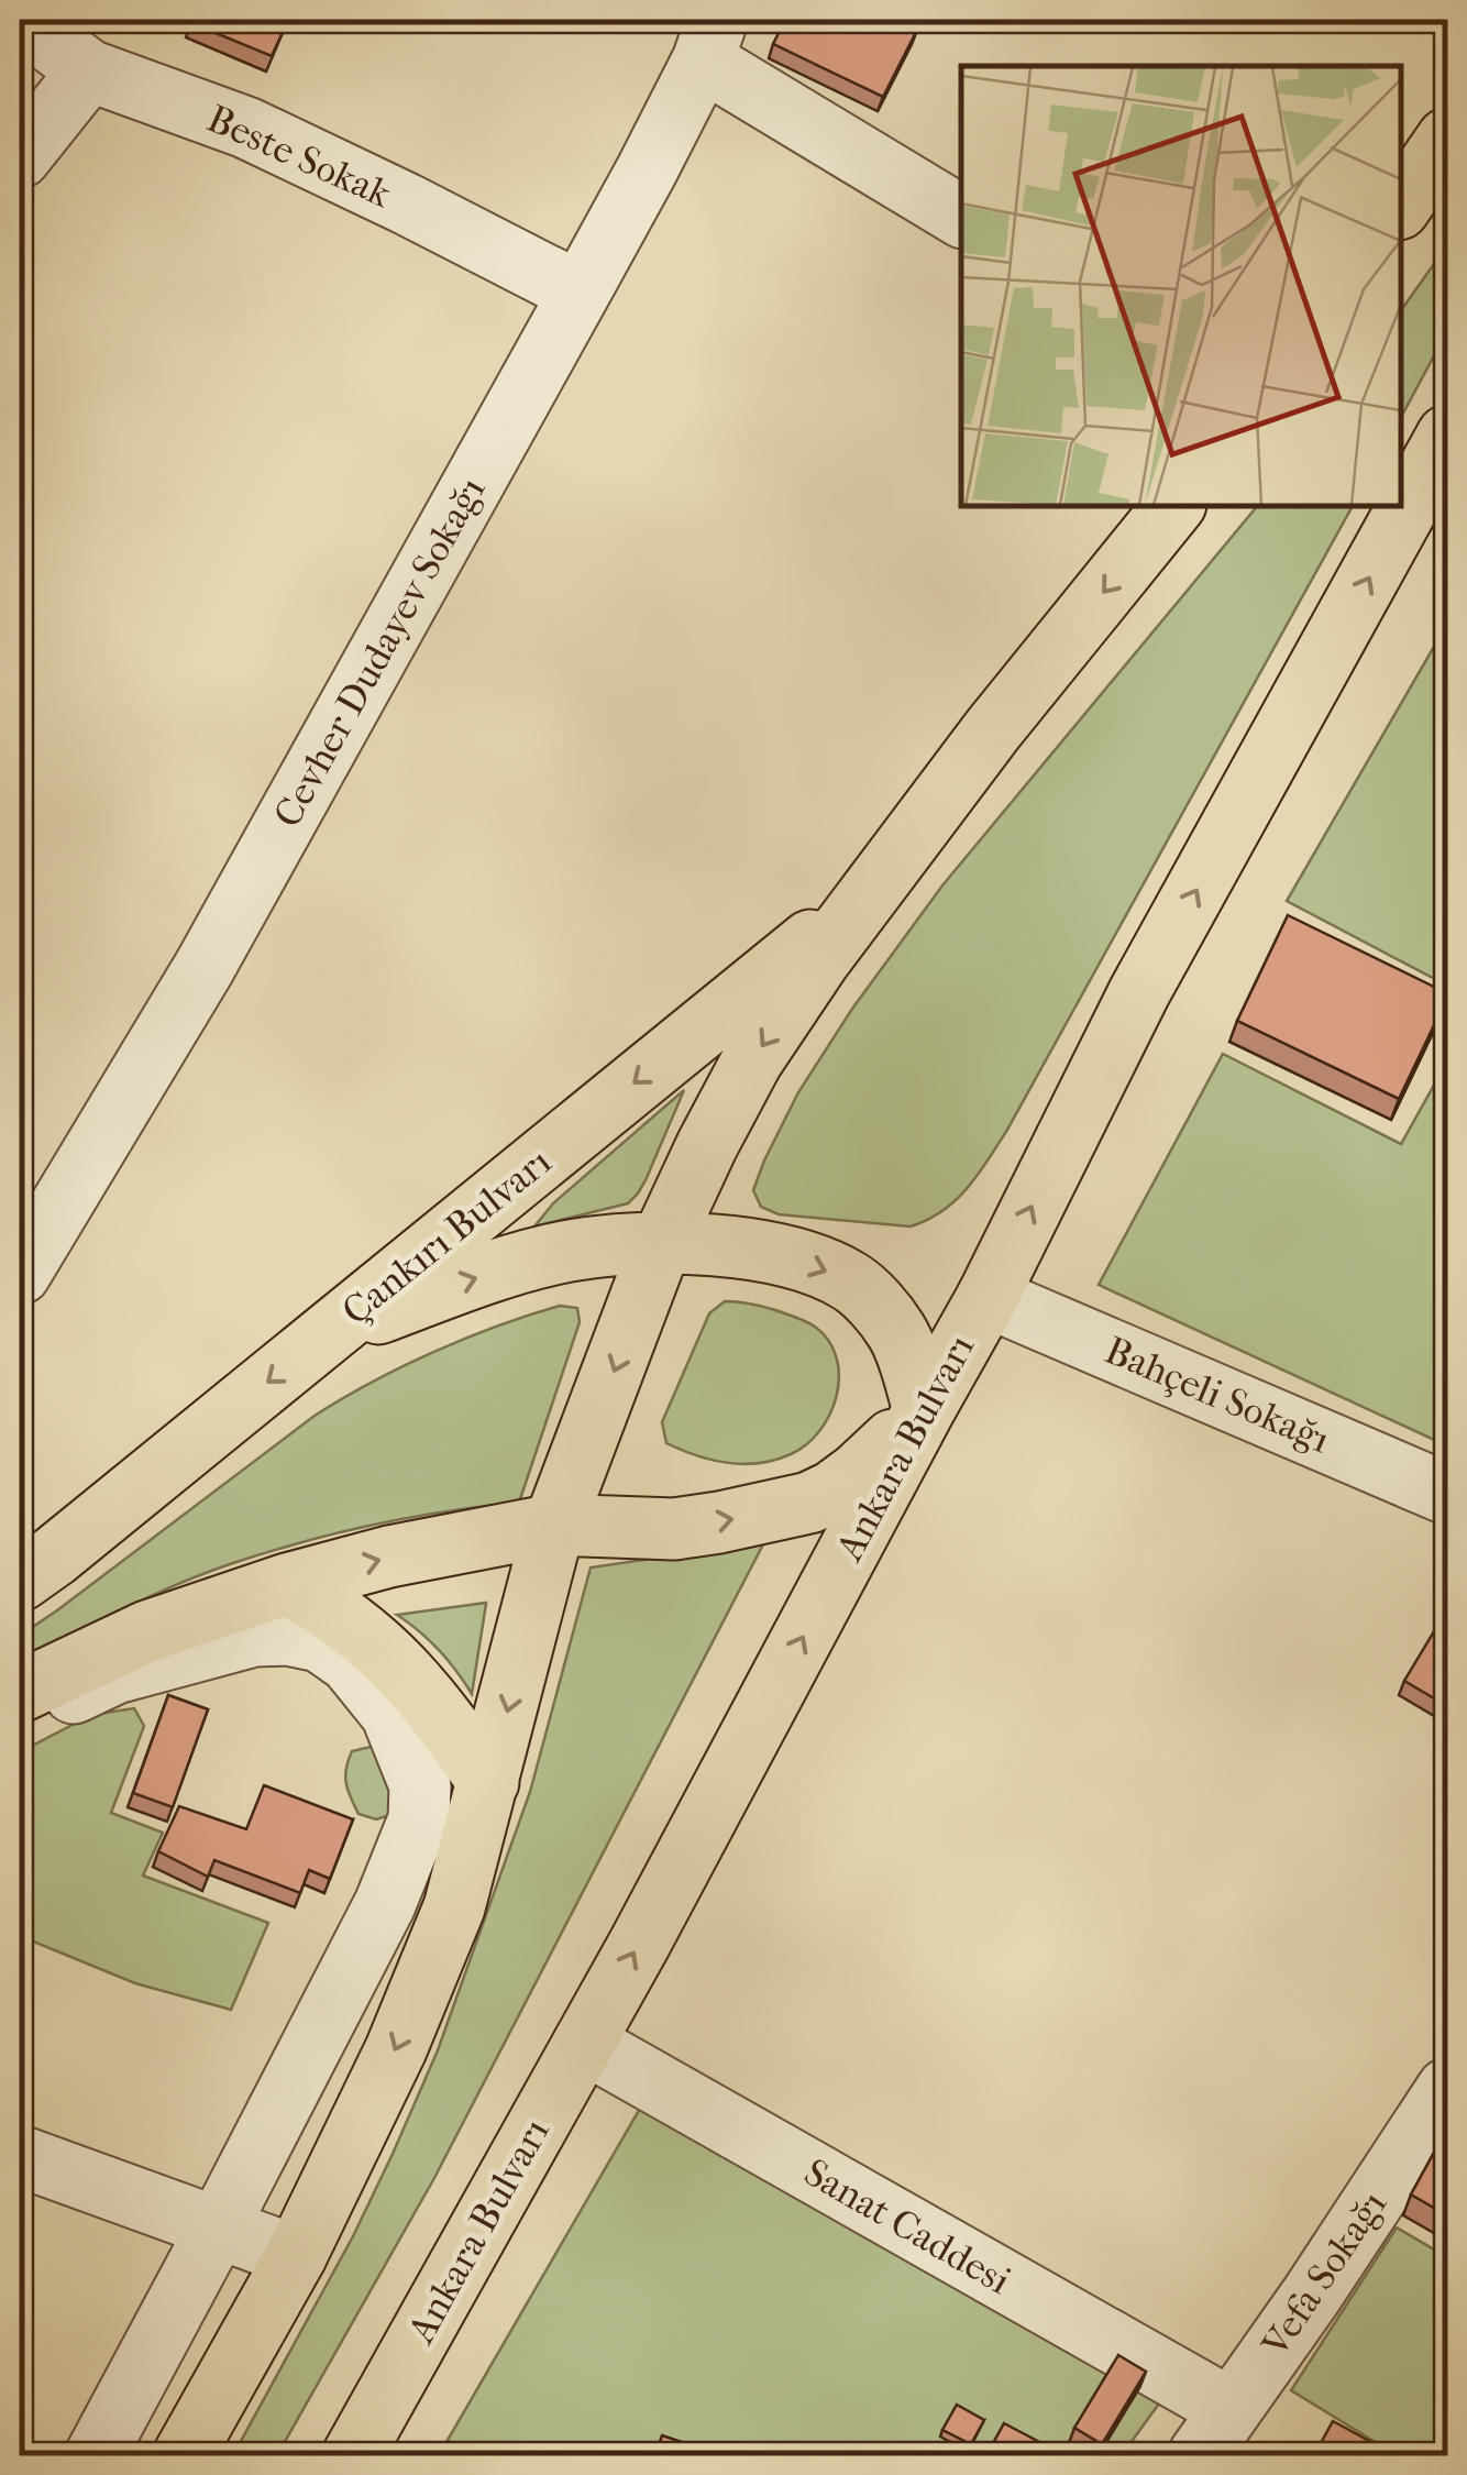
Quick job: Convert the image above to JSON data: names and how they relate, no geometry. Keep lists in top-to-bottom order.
{
  "streets": {
    "main road": ["Çankırı Bulvarı", "Ankara Bulvarı"],
    "street": [
      "Beste Sokak",
      "Cevher Dudayev Sokağı",
      "Bahçeli Sokağı",
      "Sanat Caddesi",
      "Vefa Sokağı"
    ]
  },
  "crossings": [
    ["Beste Sokak", "Cevher Dudayev Sokağı"],
    ["Bahçeli Sokağı", "Ankara Bulvarı"],
    ["Ankara Bulvarı", "Sanat Caddesi"],
    ["Sanat Caddesi", "Vefa Sokağı"]
  ]
}
